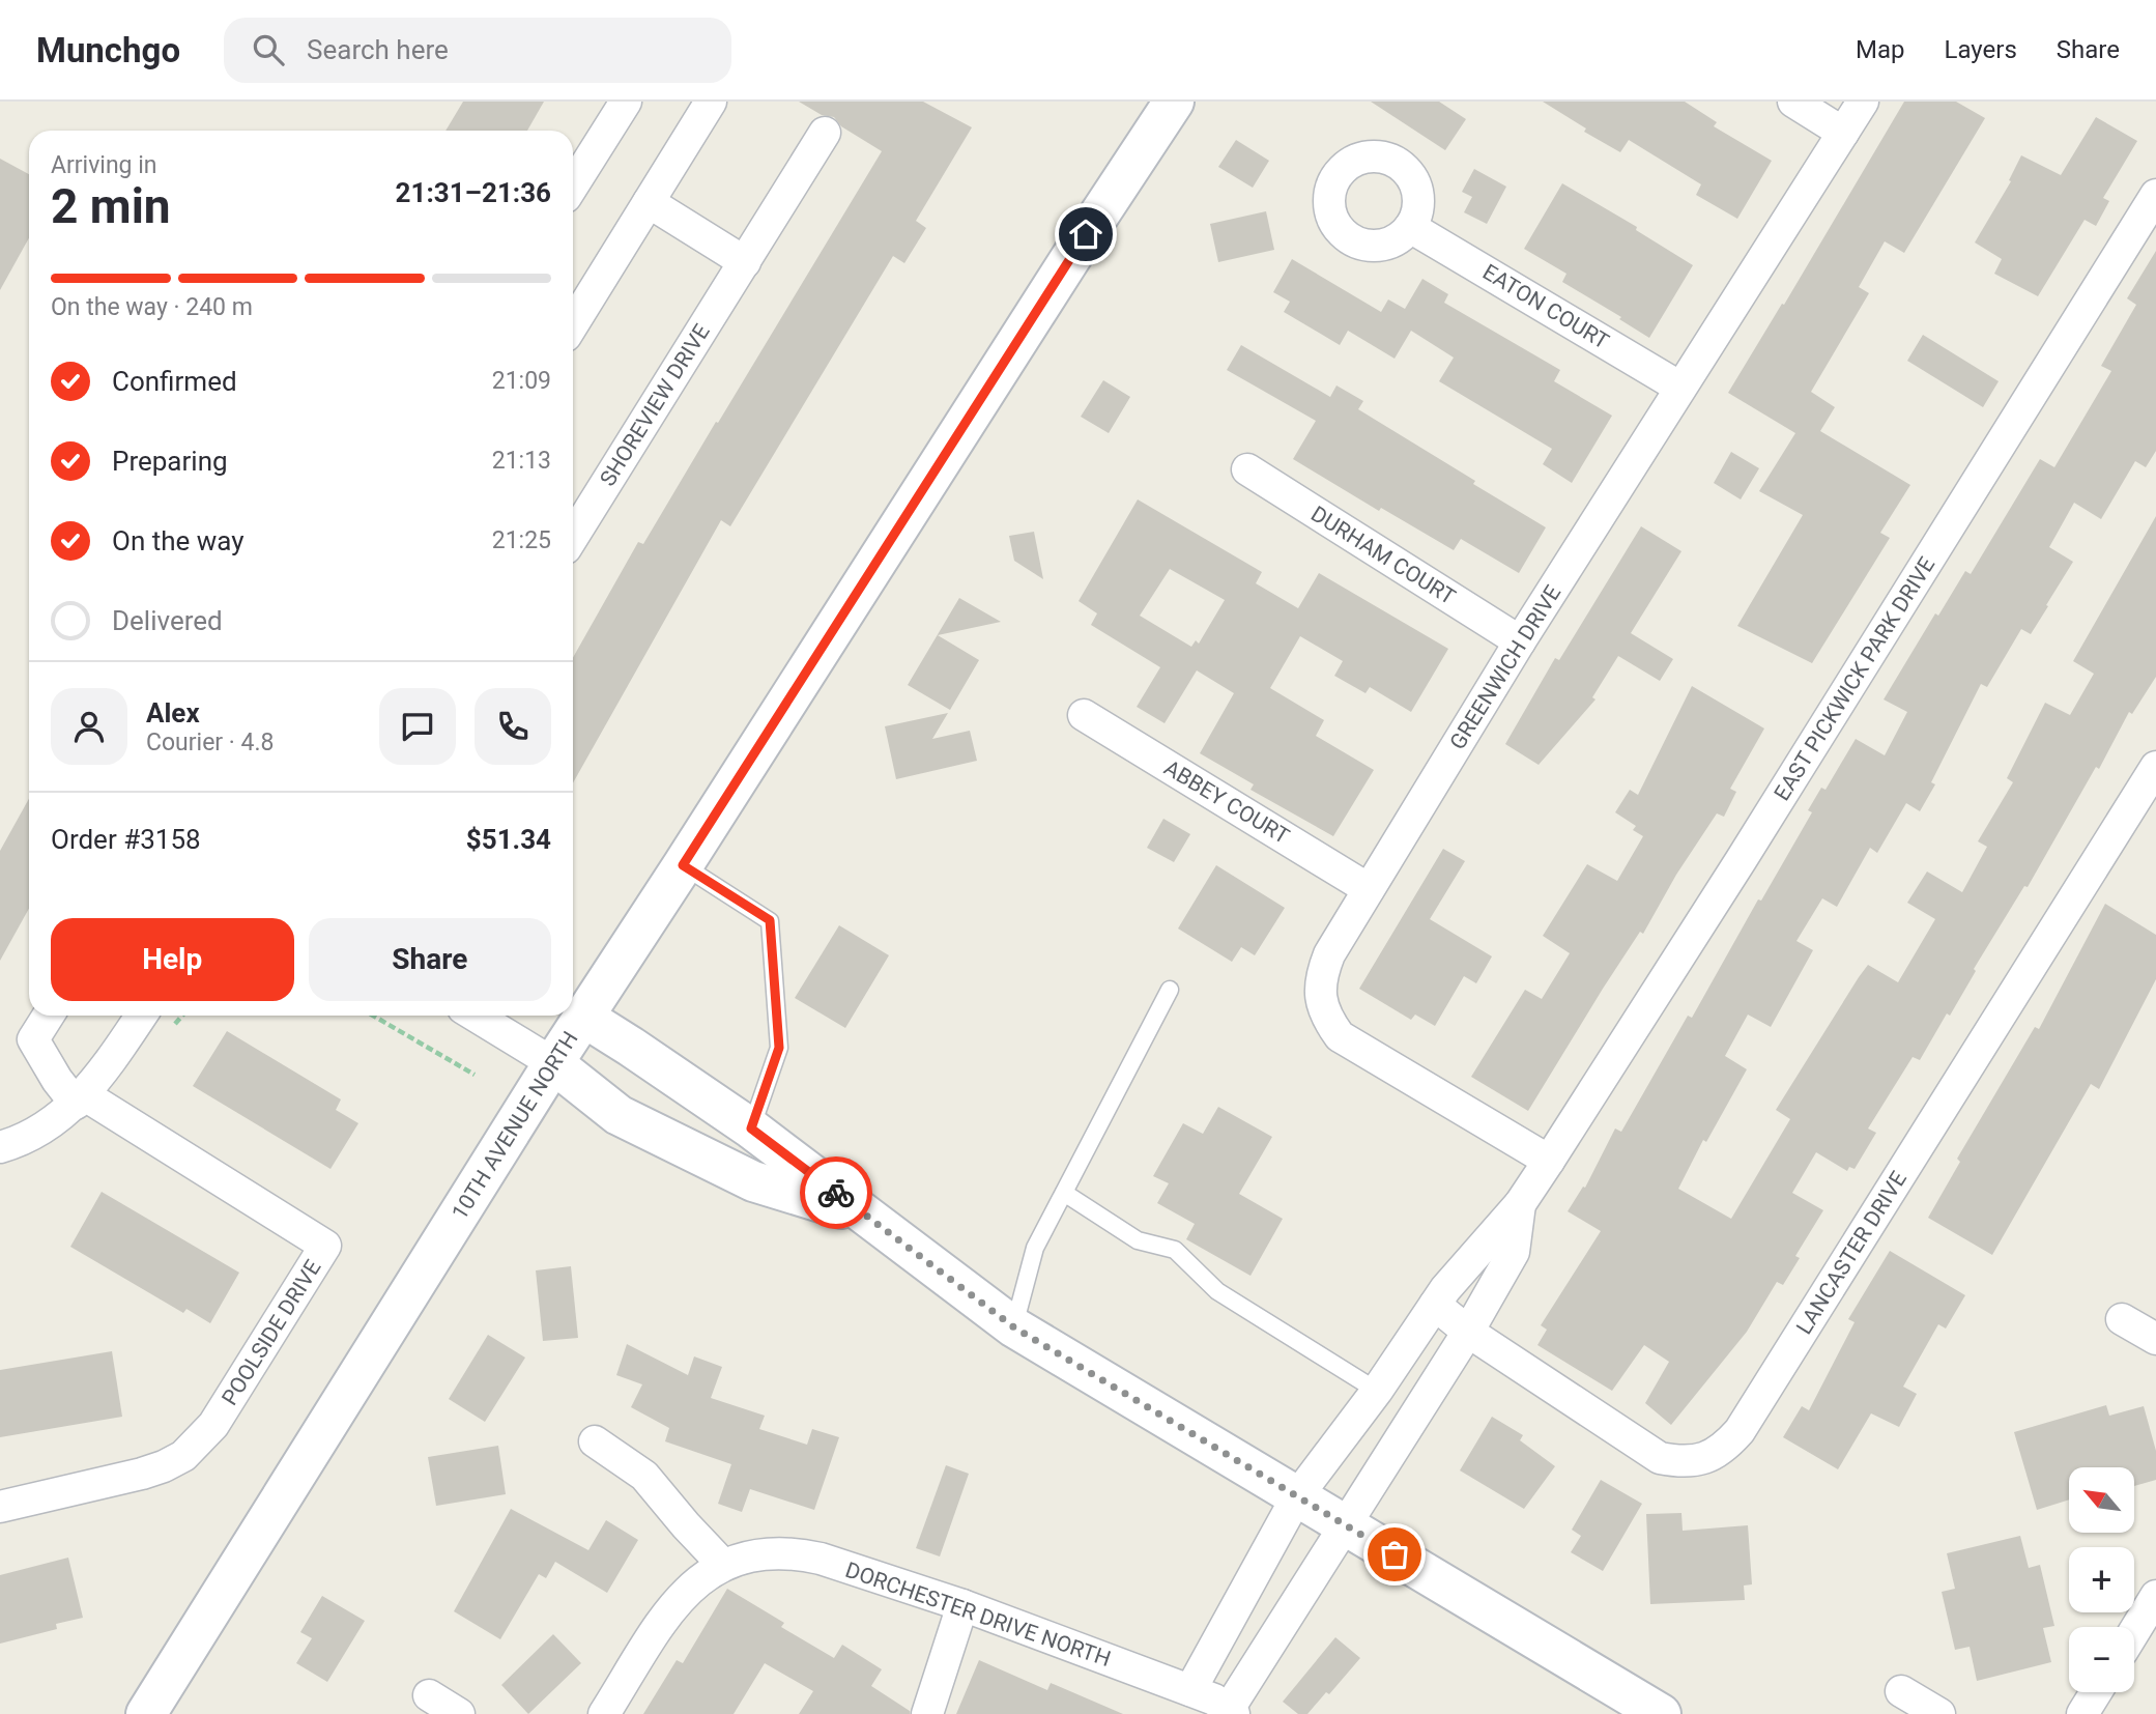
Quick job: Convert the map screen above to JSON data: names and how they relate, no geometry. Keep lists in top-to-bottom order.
{
  "streets": {
    "street": [
      "EATON COURT",
      "SHOREVIEW DRIVE",
      "DURHAM COURT",
      "GREENWICH DRIVE",
      "EAST PICKWICK PARK DRIVE",
      "ABBEY COURT",
      "10TH AVENUE NORTH",
      "LANCASTER DRIVE",
      "POOLSIDE DRIVE",
      "DORCHESTER DRIVE NORTH"
    ]
  },
  "crossings": [
    ["EATON COURT", "GREENWICH DRIVE"],
    ["DURHAM COURT", "GREENWICH DRIVE"],
    ["GREENWICH DRIVE", "EAST PICKWICK PARK DRIVE"],
    ["GREENWICH DRIVE", "ABBEY COURT"],
    ["EAST PICKWICK PARK DRIVE", "LANCASTER DRIVE"],
    ["EAST PICKWICK PARK DRIVE", "DORCHESTER DRIVE NORTH"]
  ],
  "north": "top left",
  "page": {
    "header": "Munchgo",
    "search": "Search here",
    "nav": ["Map", "Layers", "Share"],
    "heading": ["2 min", "Arriving in", "21:31–21:36"],
    "panel": [
      "Alex",
      "Courier · 4.8",
      "Order #3158",
      "$51.34"
    ],
    "bar": "On the way · 240 m",
    "list": [
      ["Confirmed", "21:09"],
      ["Preparing", "21:13"],
      ["On the way", "21:25"],
      "Delivered"
    ],
    "buttons": ["Help", "Share"],
    "map_buttons": ["+", "−"]
  }
}
